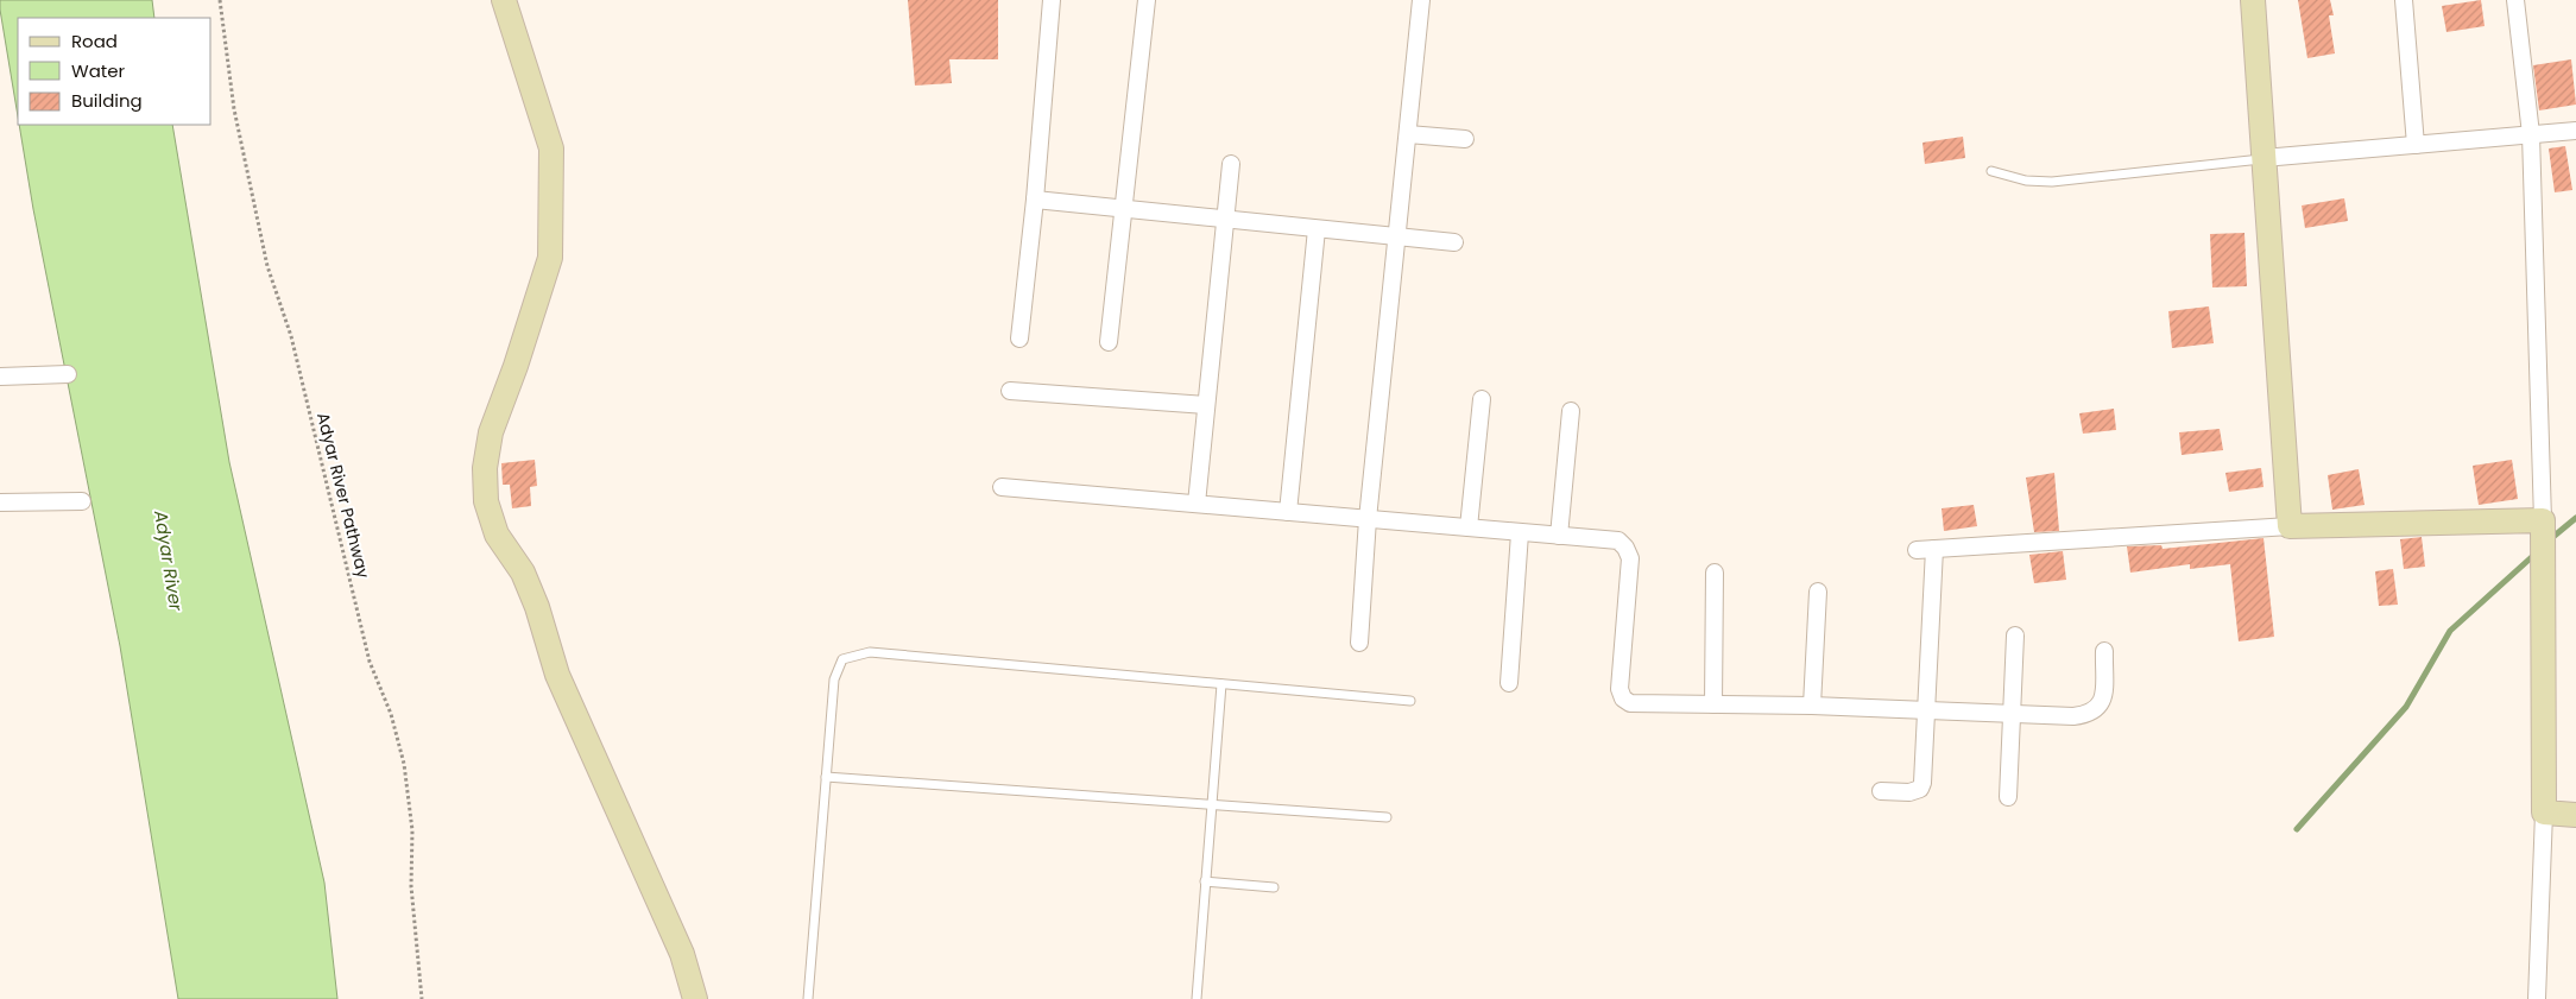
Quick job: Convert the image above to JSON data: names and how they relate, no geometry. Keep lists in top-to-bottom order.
{
  "streets": {
    "path": ["Adyar River Pathway"]
  },
  "water": ["Adyar River"],
  "legend": ["Road", "Water", "Building"]
}
